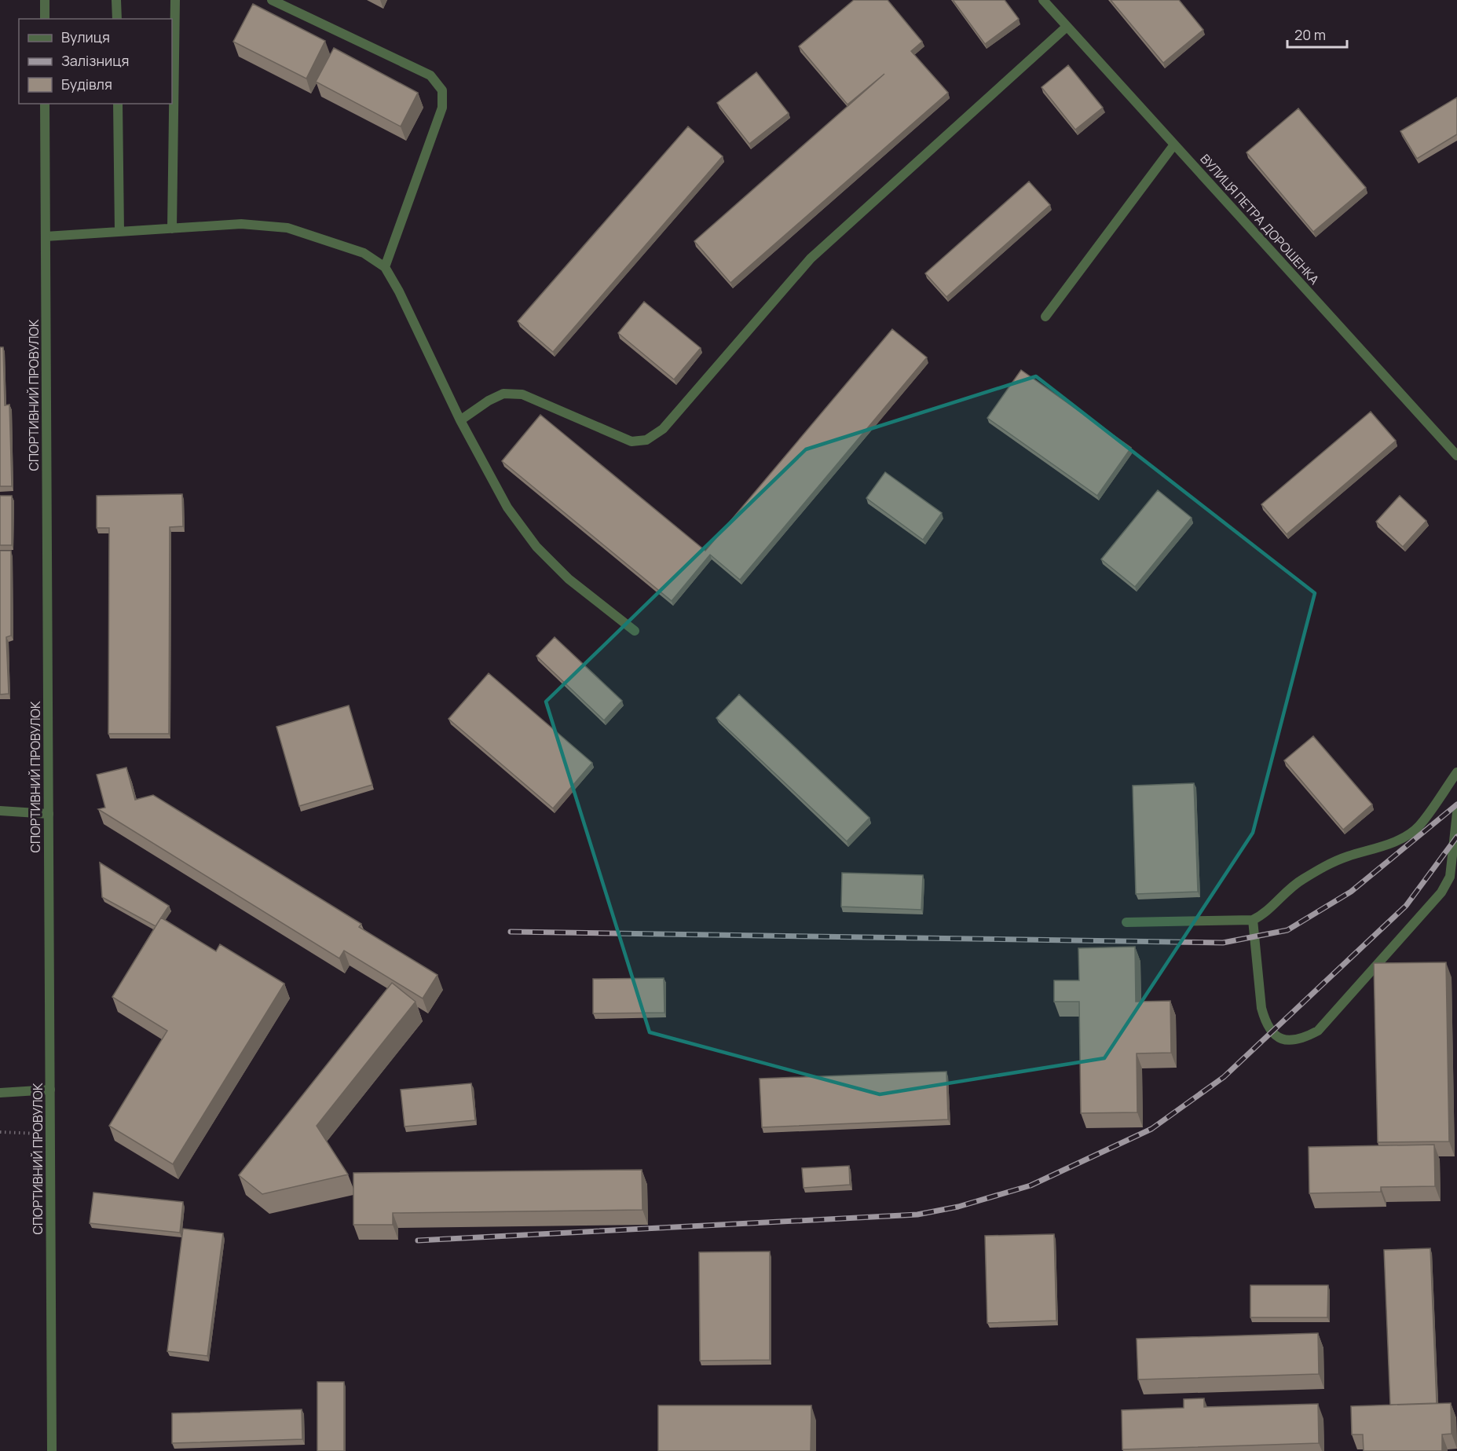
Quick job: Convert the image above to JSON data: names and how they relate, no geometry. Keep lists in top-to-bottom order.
{
  "streets": {
    "street": ["ВУЛИЦЯ ПЕТРА ДОРОШЕНКА", "СПОРТИВНИЙ ПРОВУЛОК"]
  },
  "legend": ["Вулиця", "Залізниця", "Будівля"],
  "scale_bar": "20 m"
}
